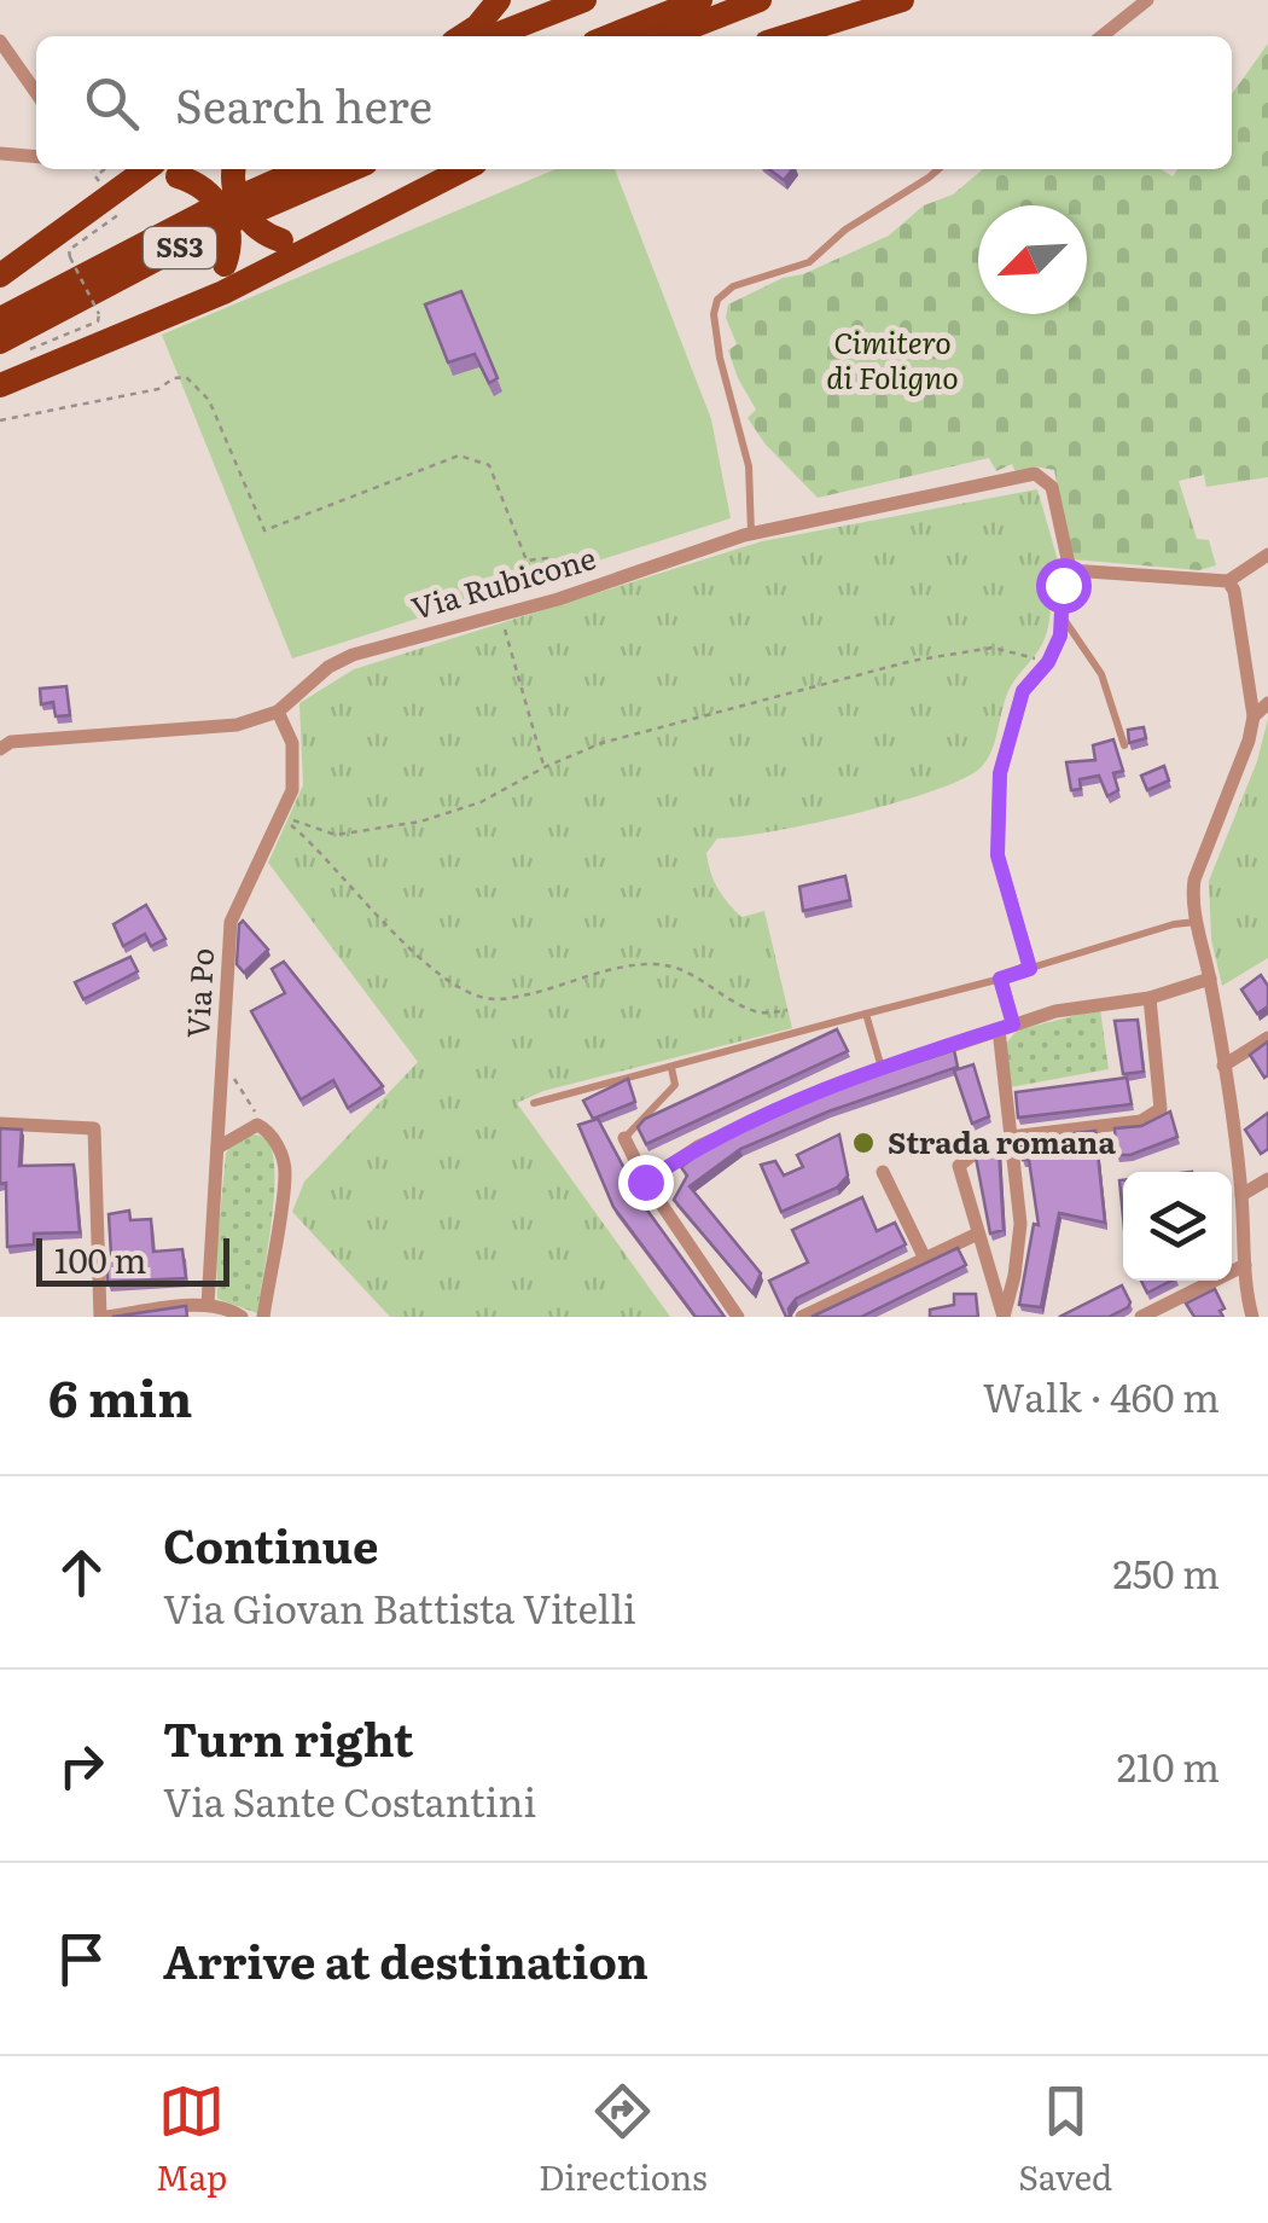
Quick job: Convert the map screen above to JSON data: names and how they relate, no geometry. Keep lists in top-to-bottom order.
{
  "streets": {
    "highway": ["SS3"],
    "street": ["Via Rubicone", "Via Po"]
  },
  "crossings": [
    ["Via Rubicone", "Via Po"]
  ],
  "parks": ["Cimitero di Foligno"],
  "places": ["Strada romana"],
  "scale_bar": "100 m",
  "north": "bottom left",
  "page": {
    "search": "Search here",
    "scale": "100 m",
    "heading": ["6 min", "Walk · 460 m"],
    "list": [
      ["Continue", "Via Giovan Battista Vitelli", "250 m"],
      ["Turn right", "Via Sante Costantini", "210 m"],
      "Arrive at destination"
    ],
    "nav": ["Map", "Directions", "Saved"]
  }
}
